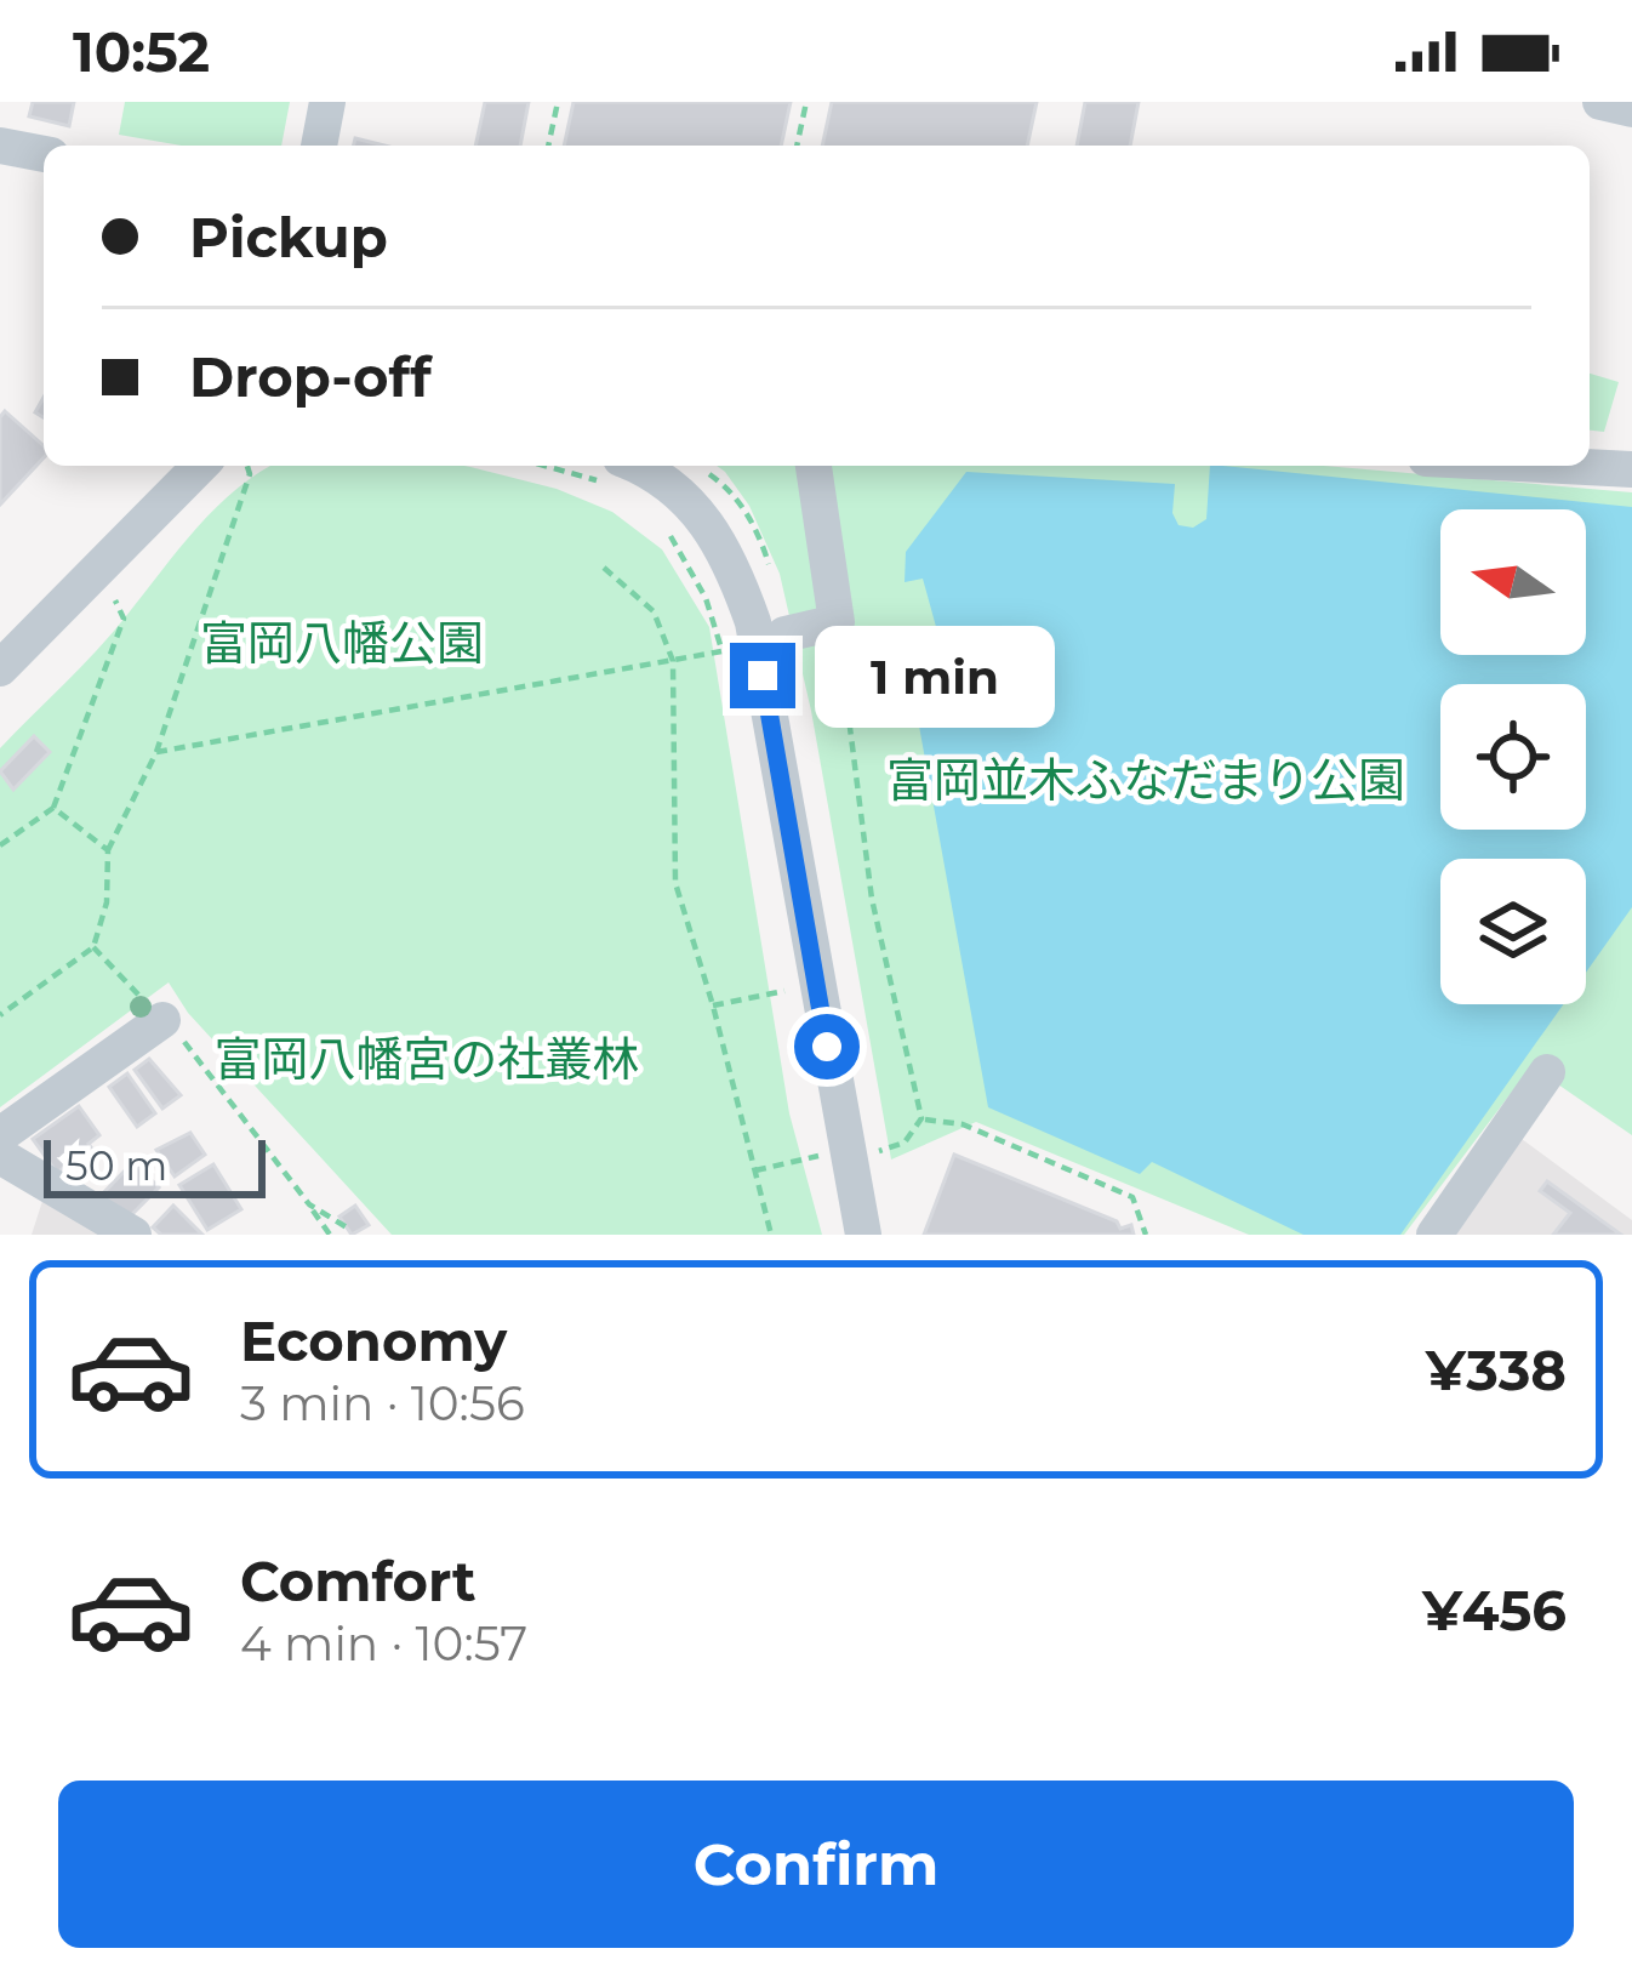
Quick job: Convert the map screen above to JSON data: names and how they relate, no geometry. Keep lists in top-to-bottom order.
{
  "parks": ["富岡八幡公園", "富岡並木ふなだまり公園", "富岡八幡宮の社叢林"],
  "scale_bar": "50 m",
  "north": "left",
  "page": {
    "status": "10:52",
    "banner": ["Pickup", "Drop-off"],
    "bubble": "1 min",
    "scale": "50 m",
    "list": [
      {
        "name": "Economy",
        "note": "3 min · 10:56",
        "value": "¥338"
      },
      {
        "name": "Comfort",
        "note": "4 min · 10:57",
        "value": "¥456"
      }
    ],
    "buttons": "Confirm"
  }
}
